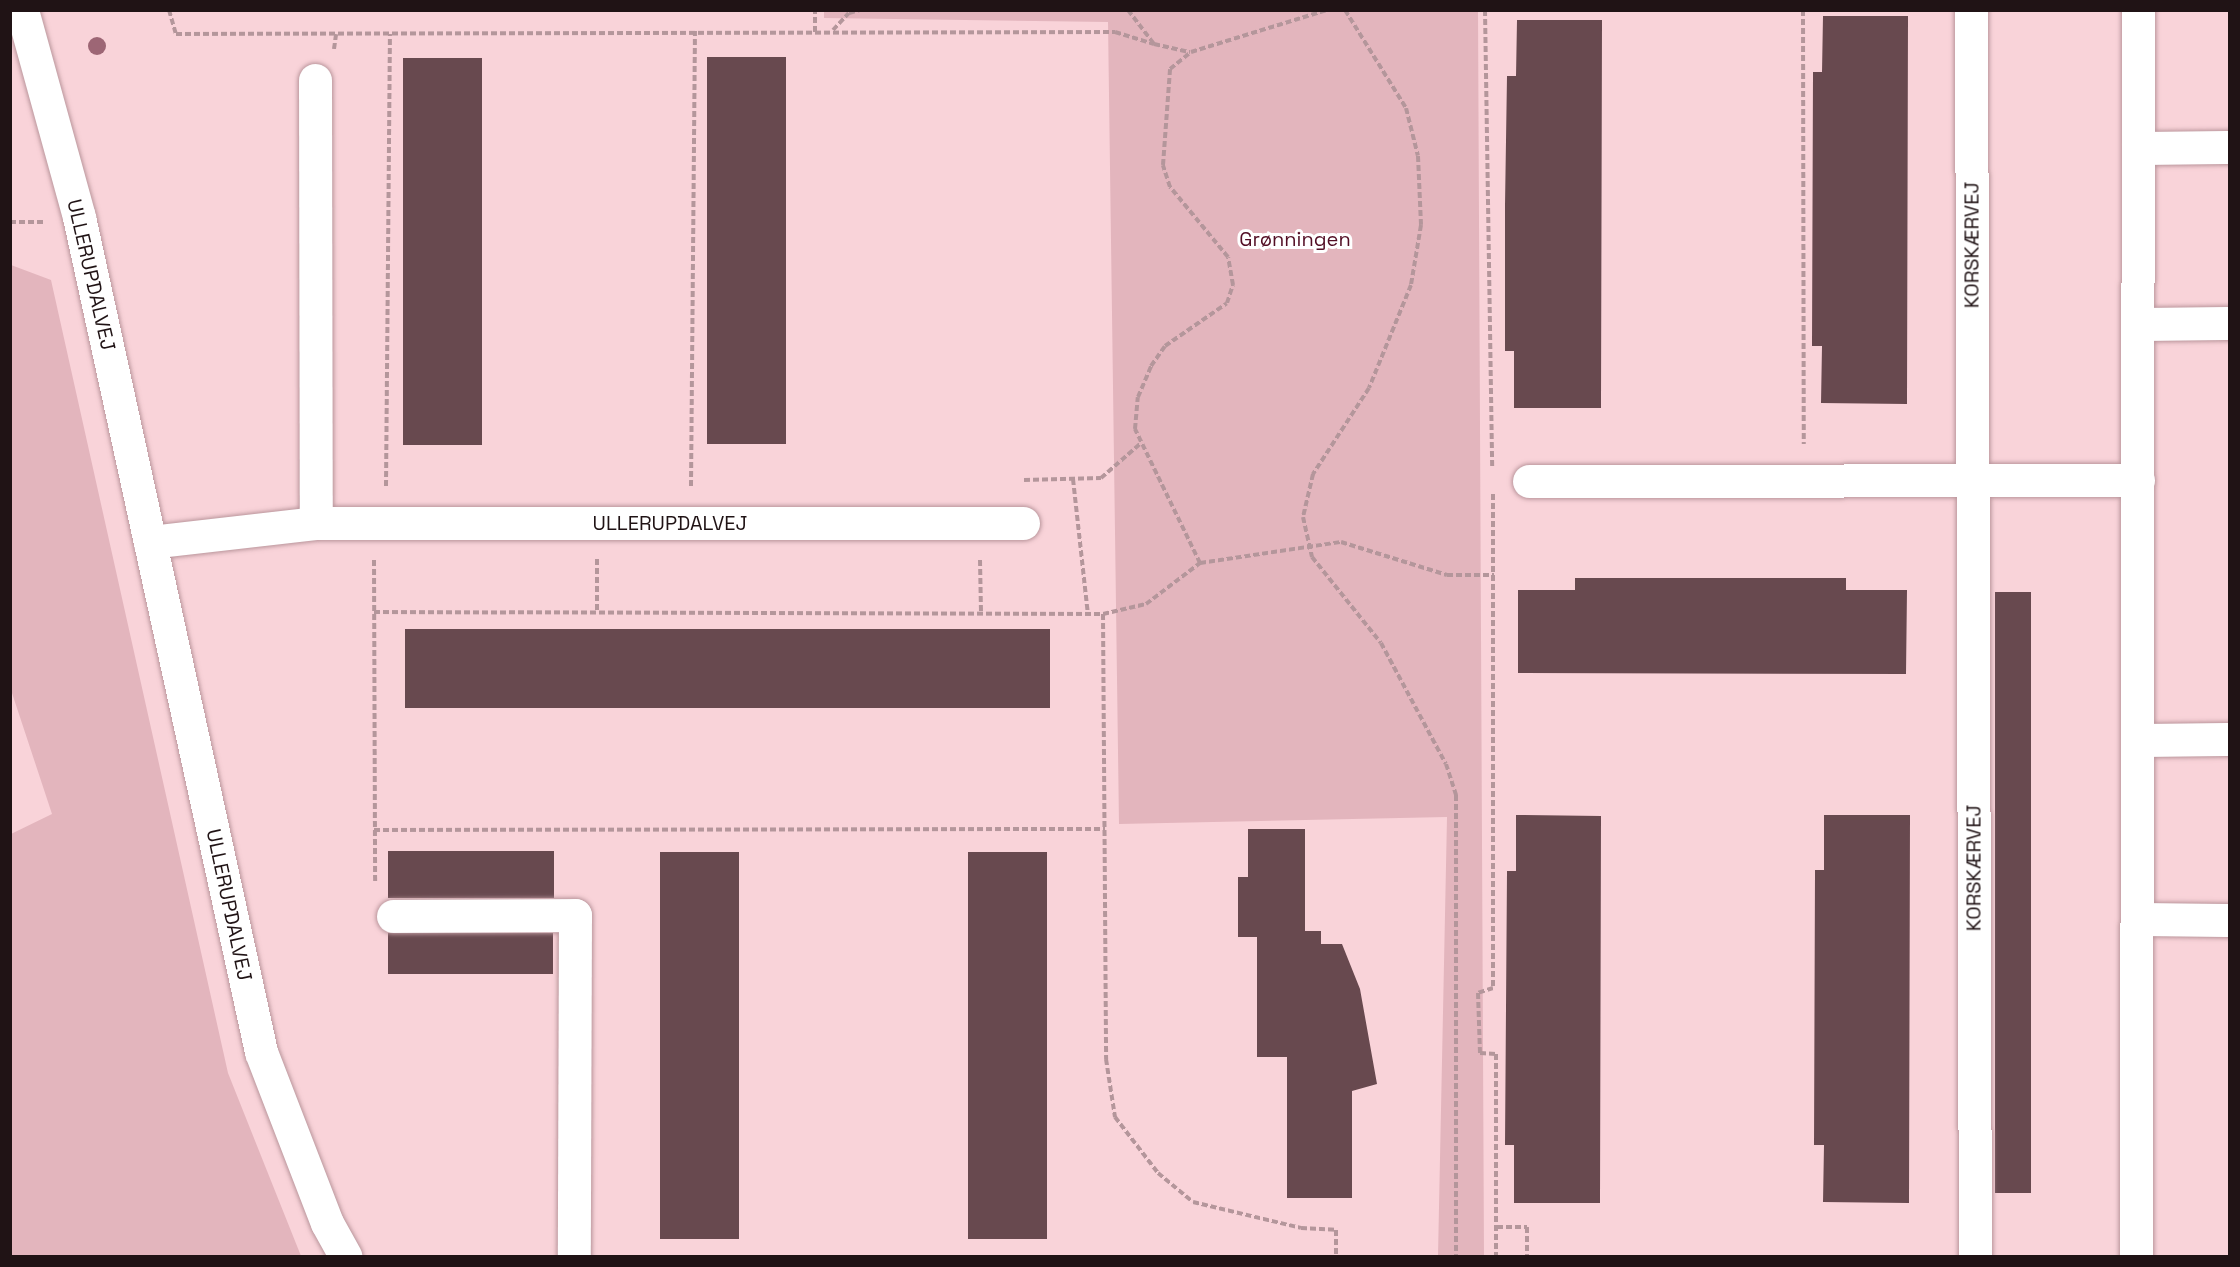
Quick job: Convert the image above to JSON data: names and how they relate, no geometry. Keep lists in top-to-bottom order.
{
  "streets": {
    "street": ["KORSKÆRVEJ", "ULLERUPDALVEJ"]
  },
  "parks": ["Grønningen"]
}
